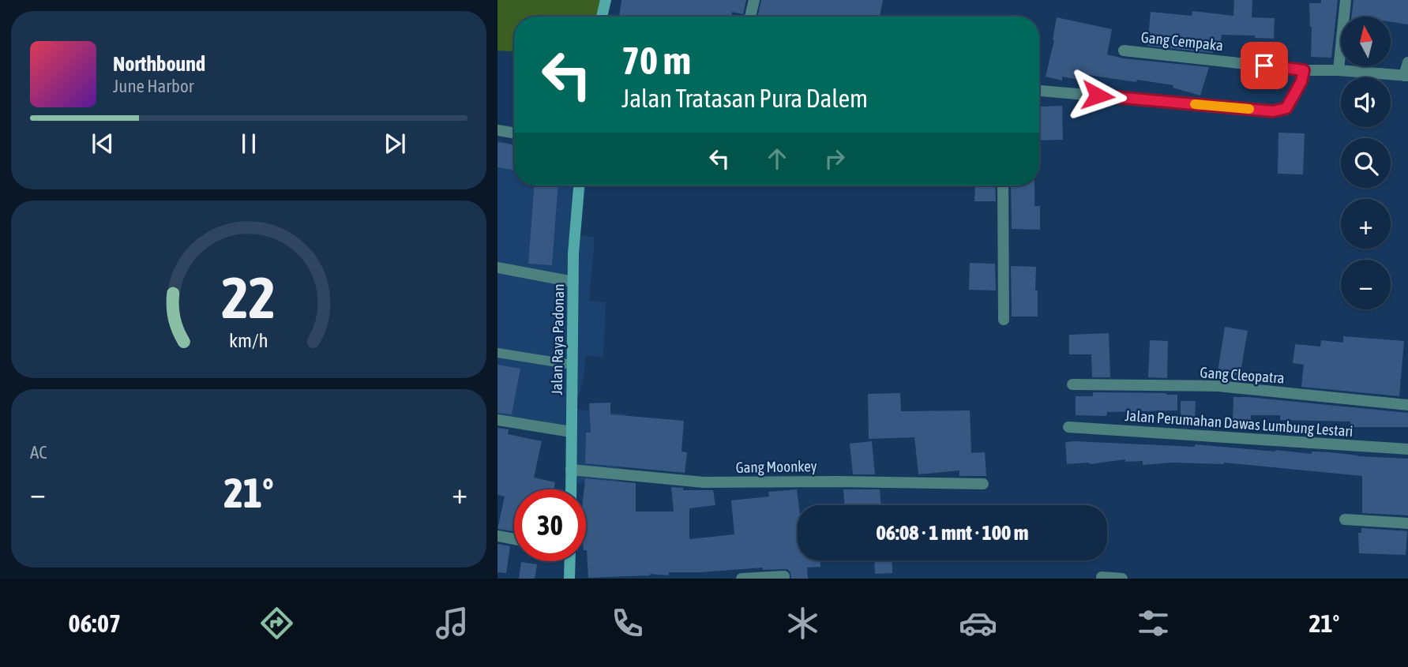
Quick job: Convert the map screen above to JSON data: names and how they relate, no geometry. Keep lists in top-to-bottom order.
{
  "streets": {
    "main road": ["Jalan Raya Padonan"],
    "street": [
      "Gang Cempaka",
      "Gang Cleopatra",
      "Jalan Perumahan Dawas Lumbung Lestari",
      "Gang Moonkey"
    ]
  },
  "crossings": [
    ["Jalan Raya Padonan", "Gang Moonkey"]
  ],
  "north": "top",
  "page": {
    "map_buttons": ["+", "−"],
    "turn": ["70 m", "Jalan Tratasan Pura Dalem"],
    "song": ["Northbound", "June Harbor"],
    "tile": "AC",
    "heat": ["−", "21°", "+"],
    "limit": "30",
    "trip": "06:08 · 1 mnt · 100 m",
    "tabs": ["06:07", "21°"],
    "gauge": ["22", "km/h"]
  }
}
